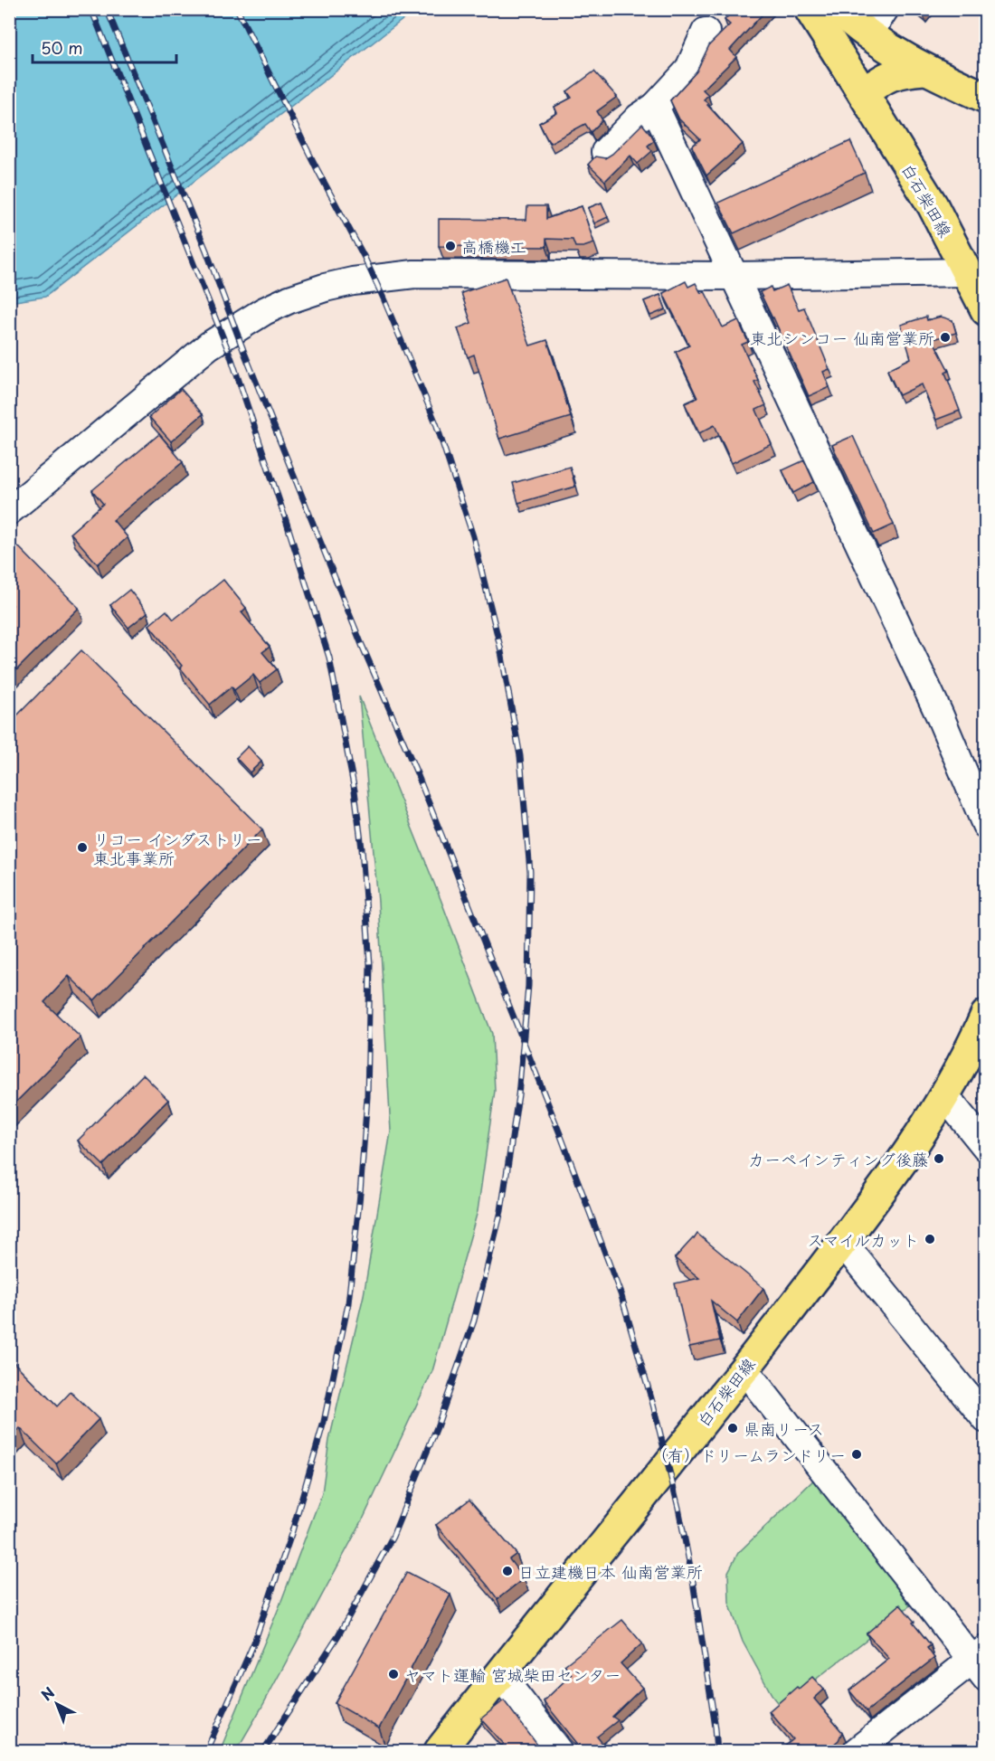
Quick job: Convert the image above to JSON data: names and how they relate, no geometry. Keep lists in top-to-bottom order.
{
  "streets": {
    "main road": ["白石柴田線"]
  },
  "places": [
    "高橋機工",
    "東北シンコー 仙南営業所",
    "リコー インダストリー 東北事業所",
    "カーペインティング後藤",
    "スマイルカット",
    "県南リース",
    "（有）ドリームランドリー",
    "日立建機日本 仙南営業所",
    "ヤマト運輸 宮城柴田センター"
  ],
  "scale_bar": "50 m",
  "north": "top left"
}
